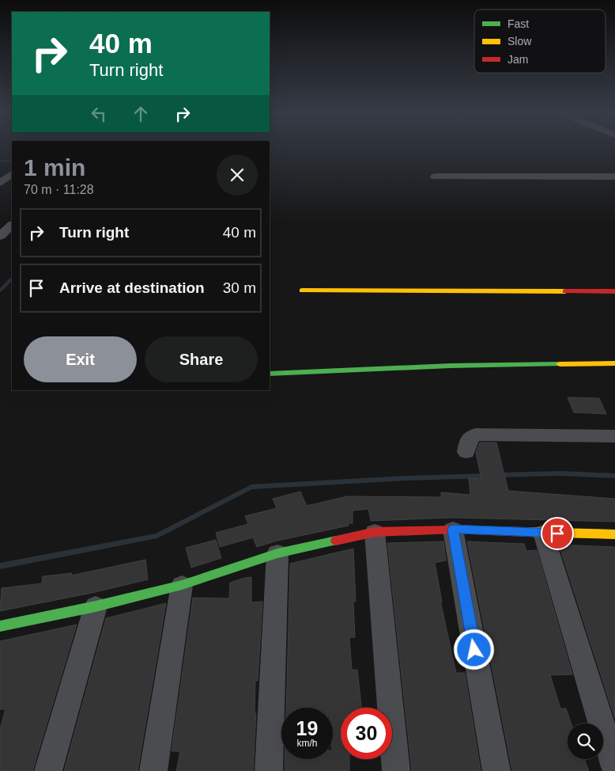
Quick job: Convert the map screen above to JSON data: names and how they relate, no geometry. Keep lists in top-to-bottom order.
{
  "legend": ["Fast", "Slow", "Jam"],
  "page": {
    "turn": ["40 m", "Turn right"],
    "heading": ["1 min", "70 m · 11:28"],
    "list": [
      {
        "name": "Turn right",
        "value": "40 m"
      },
      {
        "name": "Arrive at destination",
        "value": "30 m"
      }
    ],
    "buttons": ["Exit", "Share"],
    "speed": "19 km/h",
    "limit": "30"
  }
}
